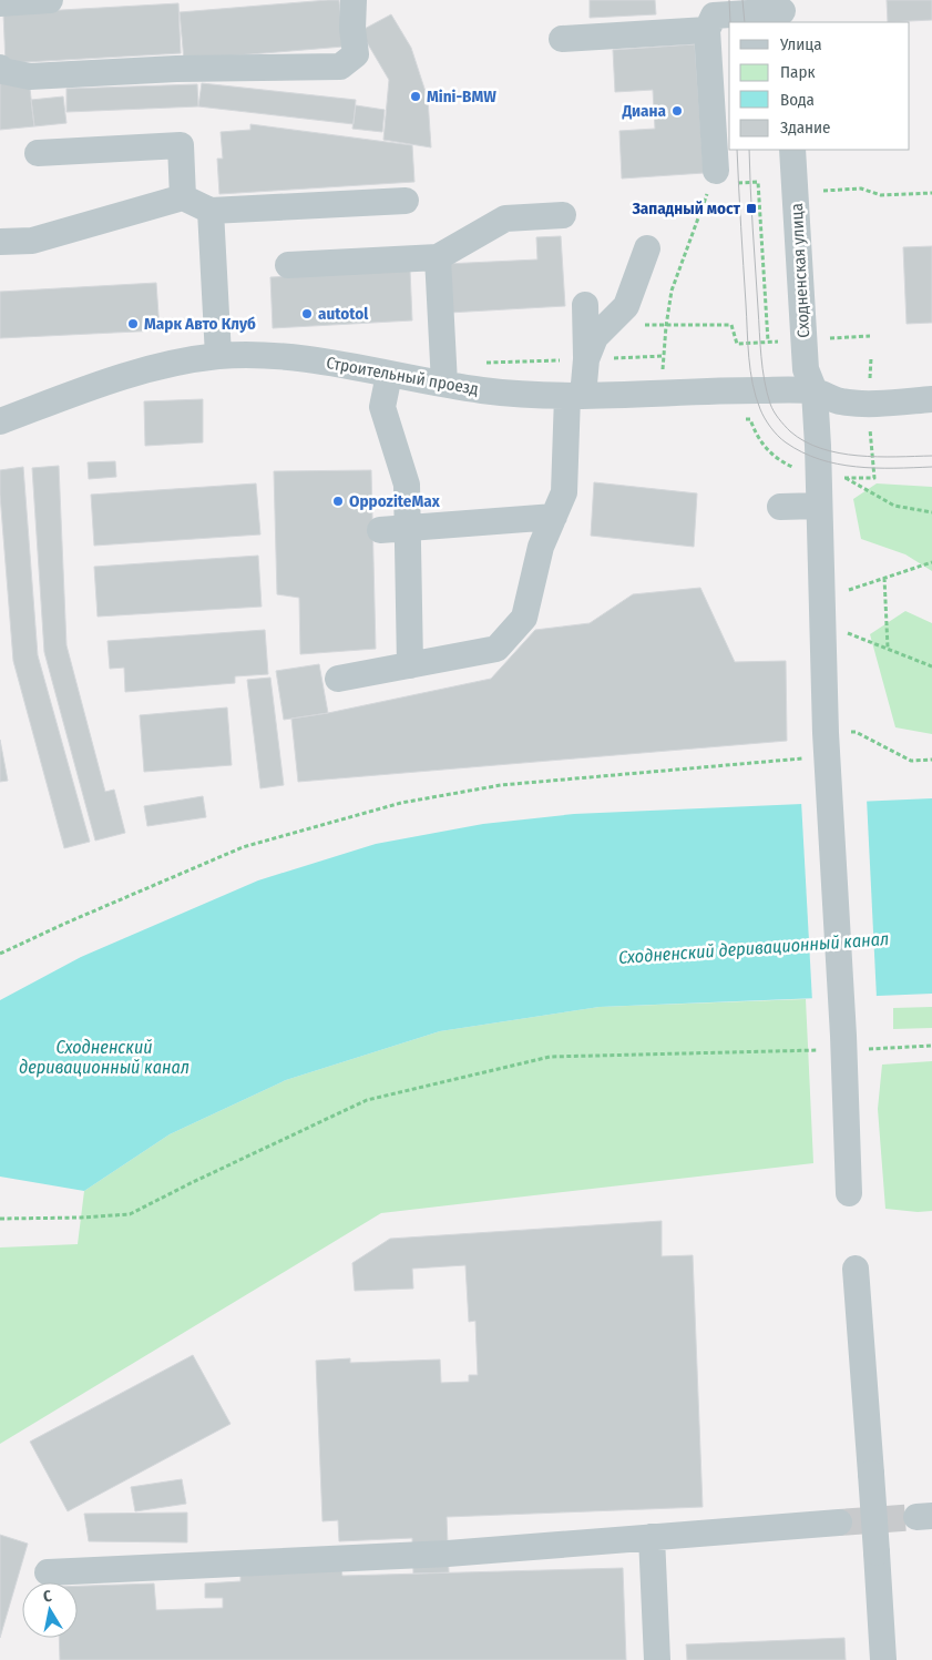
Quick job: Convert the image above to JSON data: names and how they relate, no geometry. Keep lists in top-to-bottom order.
{
  "streets": {
    "street": ["Сходненская улица", "Строительный проезд"]
  },
  "crossings": [
    ["Сходненская улица", "Строительный проезд"]
  ],
  "water": ["Сходненский деривационный канал"],
  "places": {
    "other": [
      "Mini-BMW",
      "Диана",
      "autotol",
      "Марк Авто Клуб",
      "OppoziteMax"
    ],
    "transit": ["Западный мост"]
  },
  "legend": [
    "Улица",
    "Парк",
    "Вода",
    "Здание"
  ],
  "north": "top"
}
